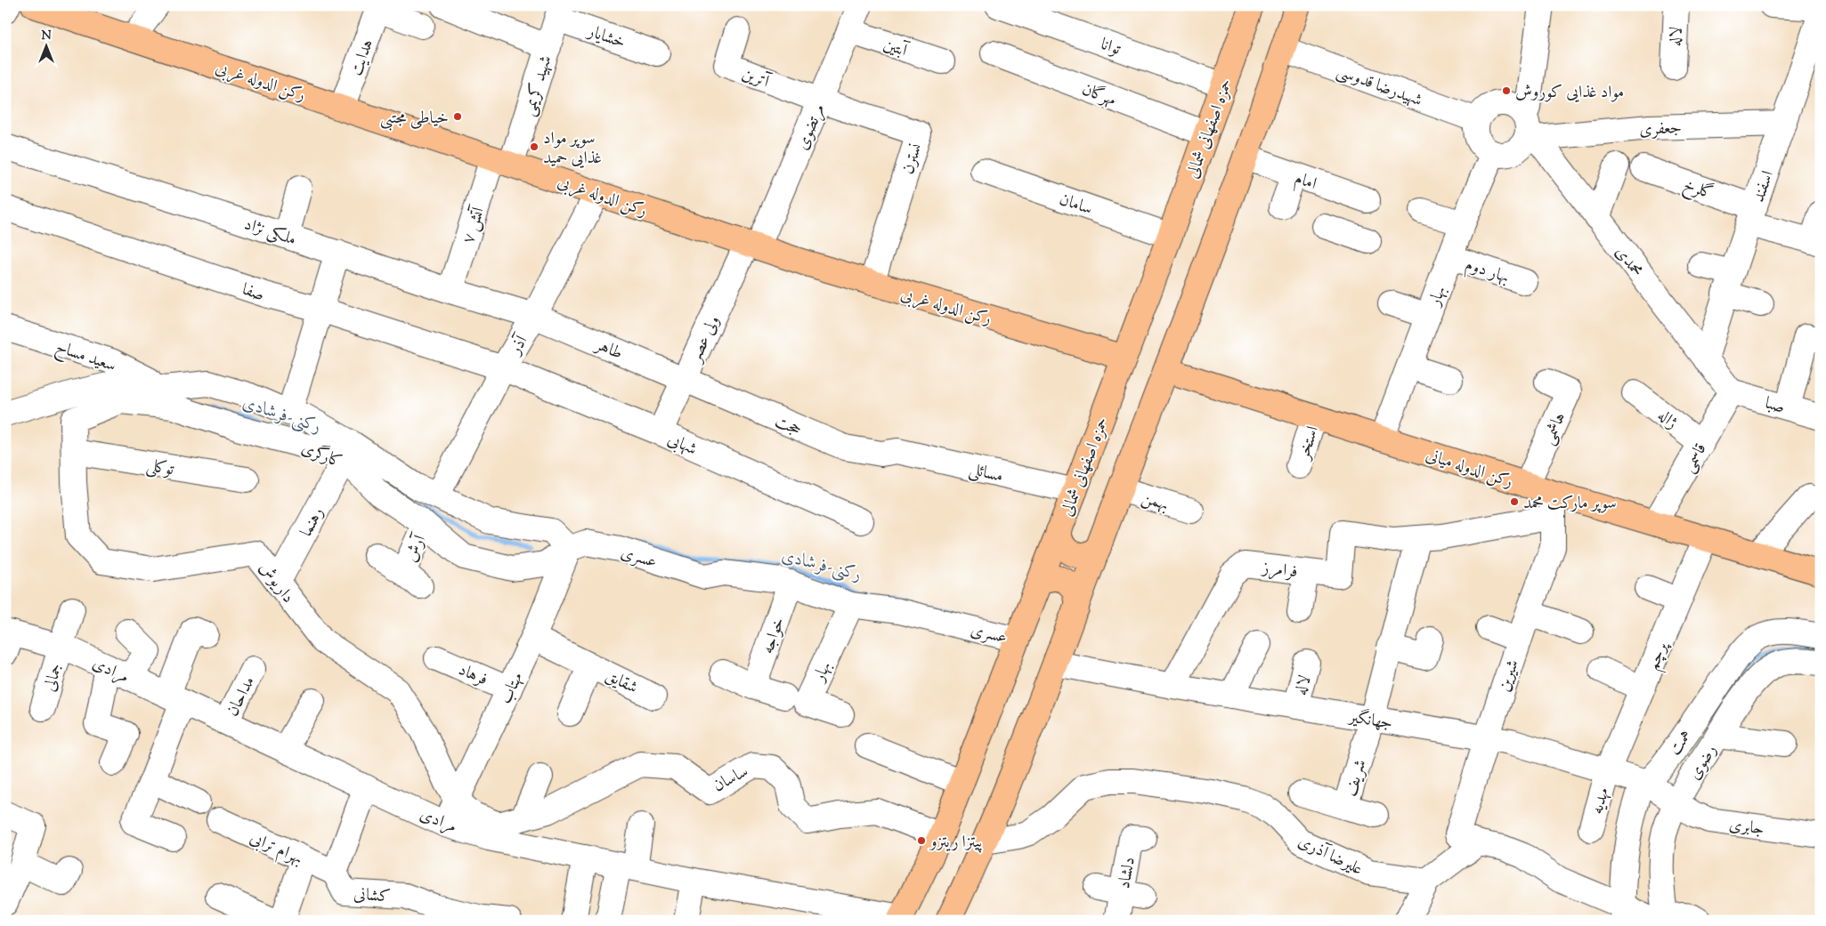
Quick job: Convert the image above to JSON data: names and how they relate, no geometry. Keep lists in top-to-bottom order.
{
  "streets": {
    "main road": ["رکن الدوله غربی", "حمزه اصفهانی شمالی", "رکن الدوله میانی"],
    "street": [
      "خشایار",
      "لاله",
      "توانا",
      "آبتین",
      "هدایت",
      "آترین",
      "شهیدرضا قدوسی",
      "شهید کریمی",
      "مهرگان",
      "مرتضوی",
      "جعفری",
      "نسترن",
      "امام",
      "اسفند",
      "گلرخ",
      "سامان",
      "آتش ۷",
      "ملکی نژاد",
      "محمدی",
      "بهار دوم",
      "صفا",
      "بهار",
      "ولی عصر",
      "آذر",
      "طاهر",
      "سعید مساح",
      "صبا",
      "ژاله",
      "حجت",
      "هاشمی",
      "استخر",
      "شهابی",
      "کارگری",
      "قاسمی",
      "توکلی",
      "مسائلی",
      "بهمن",
      "رهنما",
      "آرش",
      "عسری",
      "فرامرز",
      "داریوش",
      "خواجه",
      "پرچم",
      "مرادی",
      "فرهاد",
      "شیرین",
      "جمالی",
      "شقایق",
      "مهتاب",
      "مداحان",
      "جهانگیر",
      "همت",
      "رضوی",
      "ساسان",
      "شریف",
      "مهدیه",
      "جابری",
      "بهرام ترابی",
      "علیرضا آذری",
      "دلشاد",
      "کشانی"
    ]
  },
  "crossings": [
    ["خشایار", "شهید کریمی"],
    ["لاله", "جهانگیر"],
    ["توانا", "حمزه اصفهانی شمالی"],
    ["آبتین", "مرتضوی"],
    ["هدایت", "رکن الدوله غربی"],
    ["آترین", "مرتضوی"],
    ["آترین", "نسترن"],
    ["رکن الدوله غربی", "شهید کریمی"],
    ["رکن الدوله غربی", "مرتضوی"],
    ["رکن الدوله غربی", "حمزه اصفهانی شمالی"],
    ["رکن الدوله غربی", "نسترن"],
    ["رکن الدوله غربی", "آتش ۷"],
    ["رکن الدوله غربی", "ولی عصر"],
    ["رکن الدوله غربی", "آذر"],
    ["شهیدرضا قدوسی", "جعفری"],
    ["شهیدرضا قدوسی", "محمدی"],
    ["شهیدرضا قدوسی", "بهار"],
    ["شهید کریمی", "آتش ۷"],
    ["مهرگان", "حمزه اصفهانی شمالی"],
    ["مرتضوی", "نسترن"],
    ["مرتضوی", "ولی عصر"],
    ["جعفری", "اسفند"],
    ["جعفری", "محمدی"],
    ["جعفری", "بهار"],
    ["حمزه اصفهانی شمالی", "سامان"],
    ["حمزه اصفهانی شمالی", "مسائلی"],
    ["حمزه اصفهانی شمالی", "عسری"],
    ["حمزه اصفهانی شمالی", "مرادی"],
    ["حمزه اصفهانی شمالی", "ساسان"],
    ["اسفند", "گلرخ"],
    ["اسفند", "محمدی"],
    ["آتش ۷", "ملکی نژاد"],
    ["ملکی نژاد", "آذر"],
    ["ملکی نژاد", "طاهر"],
    ["محمدی", "بهار"],
    ["محمدی", "صبا"],
    ["محمدی", "قاسمی"],
    ["بهار دوم", "بهار"],
    ["صفا", "آذر"],
    ["صفا", "شهابی"],
    ["بهار", "رکن الدوله میانی"],
    ["بهار", "عسری"],
    ["ولی عصر", "طاهر"],
    ["ولی عصر", "حجت"],
    ["ولی عصر", "شهابی"],
    ["آذر", "طاهر"],
    ["آذر", "شهابی"],
    ["طاهر", "حجت"],
    ["صبا", "قاسمی"],
    ["ژاله", "قاسمی"],
    ["حجت", "مسائلی"],
    ["هاشمی", "رکن الدوله میانی"],
    ["استخر", "رکن الدوله میانی"],
    ["کارگری", "رهنما"],
    ["کارگری", "آرش"],
    ["کارگری", "عسری"],
    ["کارگری", "داریوش"],
    ["کارگری", "مهتاب"],
    ["قاسمی", "رکن الدوله میانی"],
    ["توکلی", "داریوش"],
    ["رکن الدوله میانی", "پرچم"],
    ["رکن الدوله میانی", "شیرین"],
    ["رهنما", "داریوش"],
    ["عسری", "خواجه"],
    ["عسری", "مهتاب"],
    ["فرامرز", "شیرین"],
    ["فرامرز", "جهانگیر"],
    ["داریوش", "مهتاب"],
    ["داریوش", "ساسان"],
    ["پرچم", "جهانگیر"],
    ["پرچم", "مهدیه"],
    ["مرادی", "جمالی"],
    ["مرادی", "مهتاب"],
    ["مرادی", "مداحان"],
    ["مرادی", "کشانی"],
    ["فرهاد", "مهتاب"],
    ["شیرین", "جهانگیر"],
    ["شقایق", "مهتاب"],
    ["مهتاب", "ساسان"],
    ["جهانگیر", "همت"],
    ["جهانگیر", "رضوی"],
    ["جهانگیر", "شریف"],
    ["جهانگیر", "مهدیه"],
    ["جهانگیر", "جابری"],
    ["رضوی", "جابری"],
    ["بهرام ترابی", "کشانی"]
  ],
  "water": ["رکنی-فرشادی"],
  "places": [
    "مواد غذایی کوروش",
    "خیاطی مجتبی",
    "سوپر مواد غذایی حمید",
    "سوپر مارکت محمد",
    "پیتزا ریتزو"
  ],
  "north": "top"
}
